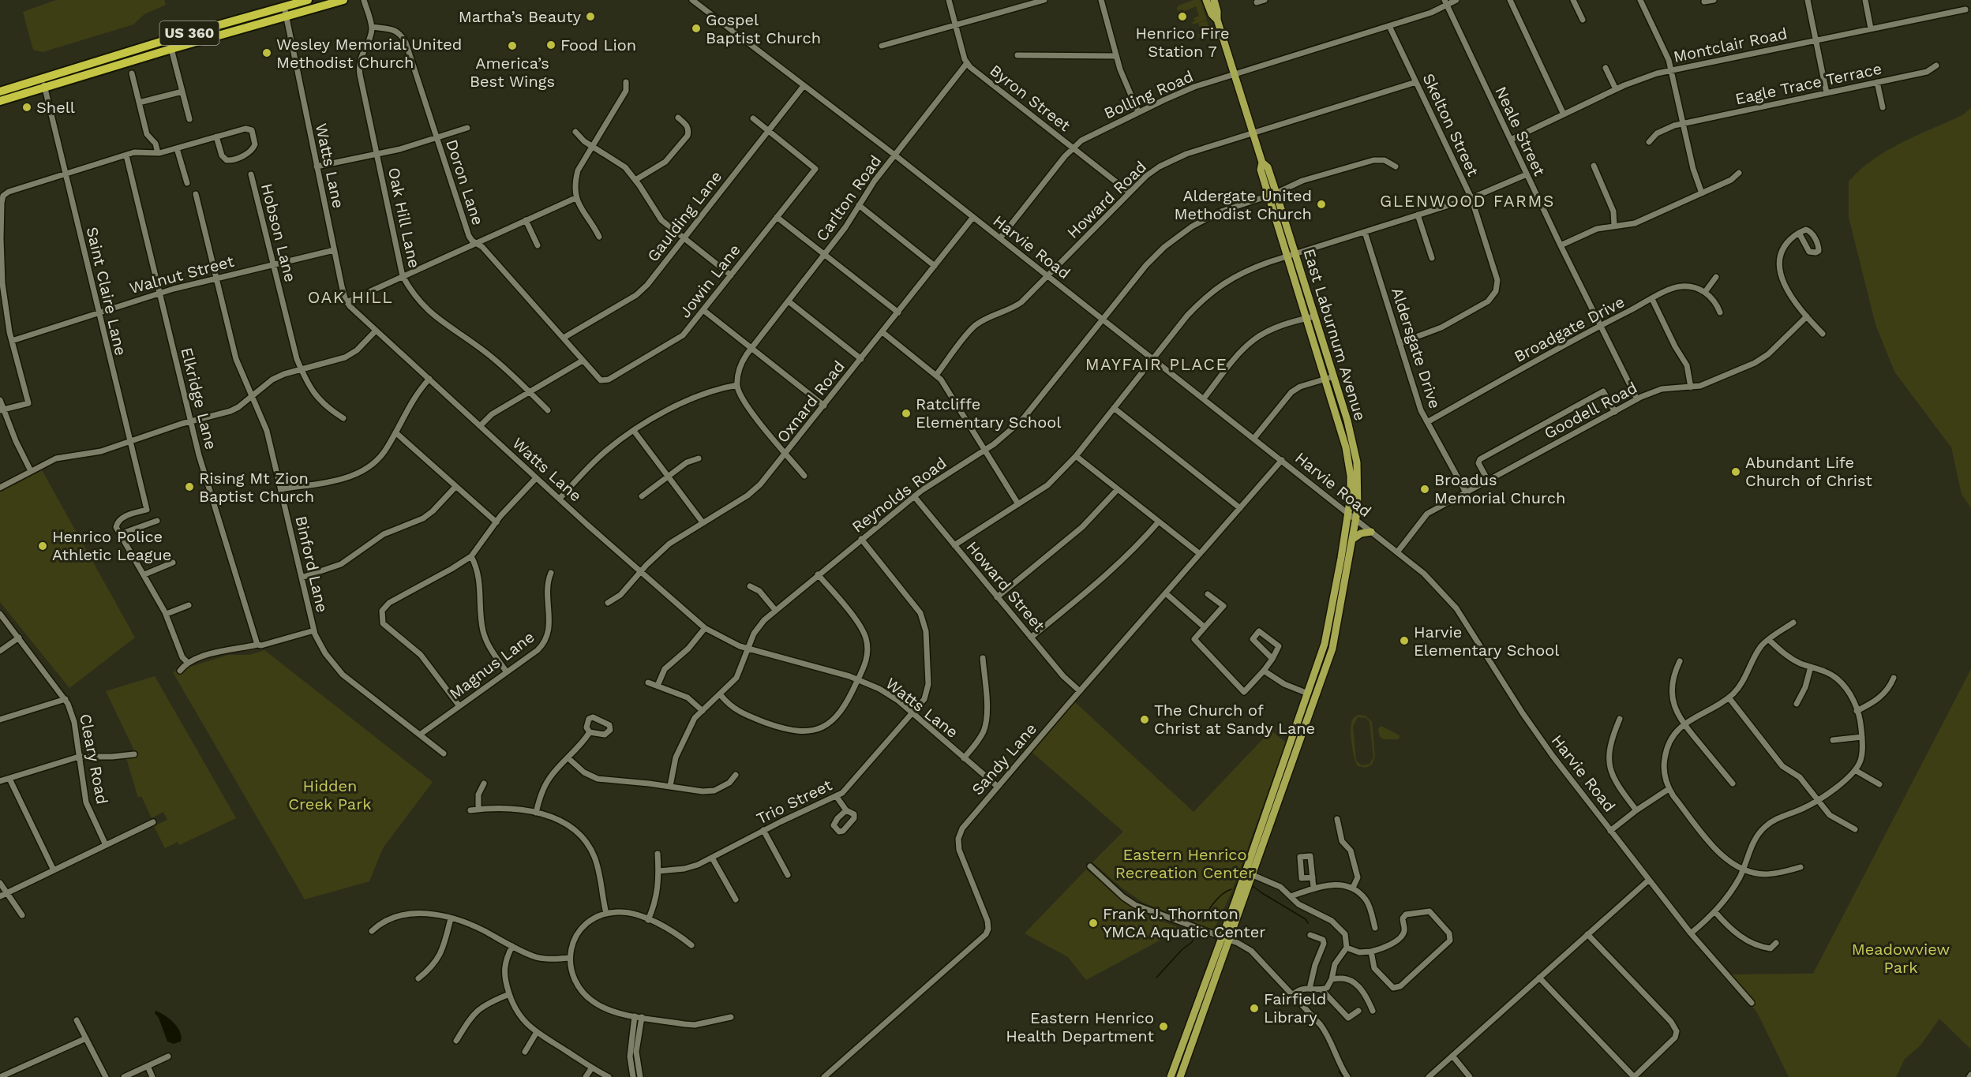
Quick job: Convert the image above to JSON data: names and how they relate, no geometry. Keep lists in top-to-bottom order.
{
  "streets": {
    "highway": ["US 360"],
    "main road": ["East Laburnum Avenue"],
    "street": [
      "Montclair Road",
      "Eagle Trace Terrace",
      "Bolling Road",
      "Byron Street",
      "Skelton Street",
      "Neale Street",
      "Watts Lane",
      "Doron Lane",
      "Carlton Road",
      "Howard Road",
      "Gaulding Lane",
      "Oak Hill Lane",
      "Hobson Lane",
      "Harvie Road",
      "Walnut Street",
      "Jowin Lane",
      "Saint Claire Lane",
      "Broadgate Drive",
      "Aldersgate Drive",
      "Elkridge Lane",
      "Oxnard Road",
      "Goodell Road",
      "Reynolds Road",
      "Binford Lane",
      "Howard Street",
      "Magnus Lane",
      "Cleary Road",
      "Sandy Lane",
      "Trio Street"
    ]
  },
  "crossings": [
    ["US 360", "Watts Lane"],
    ["US 360", "Saint Claire Lane"],
    ["Montclair Road", "Neale Street"],
    ["Bolling Road", "Byron Street"],
    ["Bolling Road", "Skelton Street"],
    ["Bolling Road", "Neale Street"],
    ["Bolling Road", "Harvie Road"],
    ["Bolling Road", "East Laburnum Avenue"],
    ["Byron Street", "Carlton Road"],
    ["Byron Street", "Howard Road"],
    ["Skelton Street", "Howard Road"],
    ["Skelton Street", "Aldersgate Drive"],
    ["Neale Street", "Broadgate Drive"],
    ["Neale Street", "Goodell Road"],
    ["Watts Lane", "Walnut Street"],
    ["Watts Lane", "Oxnard Road"],
    ["Watts Lane", "Reynolds Road"],
    ["Watts Lane", "Sandy Lane"],
    ["Watts Lane", "Trio Street"],
    ["Doron Lane", "Gaulding Lane"],
    ["Doron Lane", "Oak Hill Lane"],
    ["Doron Lane", "Jowin Lane"],
    ["Carlton Road", "Harvie Road"],
    ["Howard Road", "Harvie Road"],
    ["Howard Road", "East Laburnum Avenue"],
    ["Gaulding Lane", "Harvie Road"],
    ["Gaulding Lane", "Jowin Lane"],
    ["Hobson Lane", "Walnut Street"],
    ["Harvie Road", "East Laburnum Avenue"],
    ["Harvie Road", "Oxnard Road"],
    ["Harvie Road", "Goodell Road"],
    ["Harvie Road", "Reynolds Road"],
    ["Harvie Road", "Sandy Lane"],
    ["Walnut Street", "Saint Claire Lane"],
    ["Walnut Street", "Elkridge Lane"],
    ["Walnut Street", "Binford Lane"],
    ["Broadgate Drive", "Aldersgate Drive"],
    ["East Laburnum Avenue", "Reynolds Road"],
    ["Aldersgate Drive", "Goodell Road"],
    ["Reynolds Road", "Howard Street"],
    ["Reynolds Road", "Trio Street"],
    ["Binford Lane", "Magnus Lane"],
    ["Howard Street", "Sandy Lane"]
  ],
  "districts": ["GLENWOOD FARMS", "OAK HILL", "MAYFAIR PLACE"],
  "parks": ["Hidden Creek Park", "Eastern Henrico Recreation Center", "Meadowview Park"],
  "places": [
    "Martha’s Beauty",
    "Henrico Fire Station 7",
    "Gospel Baptist Church",
    "Food Lion",
    "America’s Best Wings",
    "Wesley Memorial United Methodist Church",
    "Shell",
    "Aldergate United Methodist Church",
    "Ratcliffe Elementary School",
    "Abundant Life Church of Christ",
    "Rising Mt Zion Baptist Church",
    "Broadus Memorial Church",
    "Henrico Police Athletic League",
    "Harvie Elementary School",
    "The Church of Christ at Sandy Lane",
    "Frank J. Thornton YMCA Aquatic Center",
    "Fairfield Library",
    "Eastern Henrico Health Department"
  ]
}
